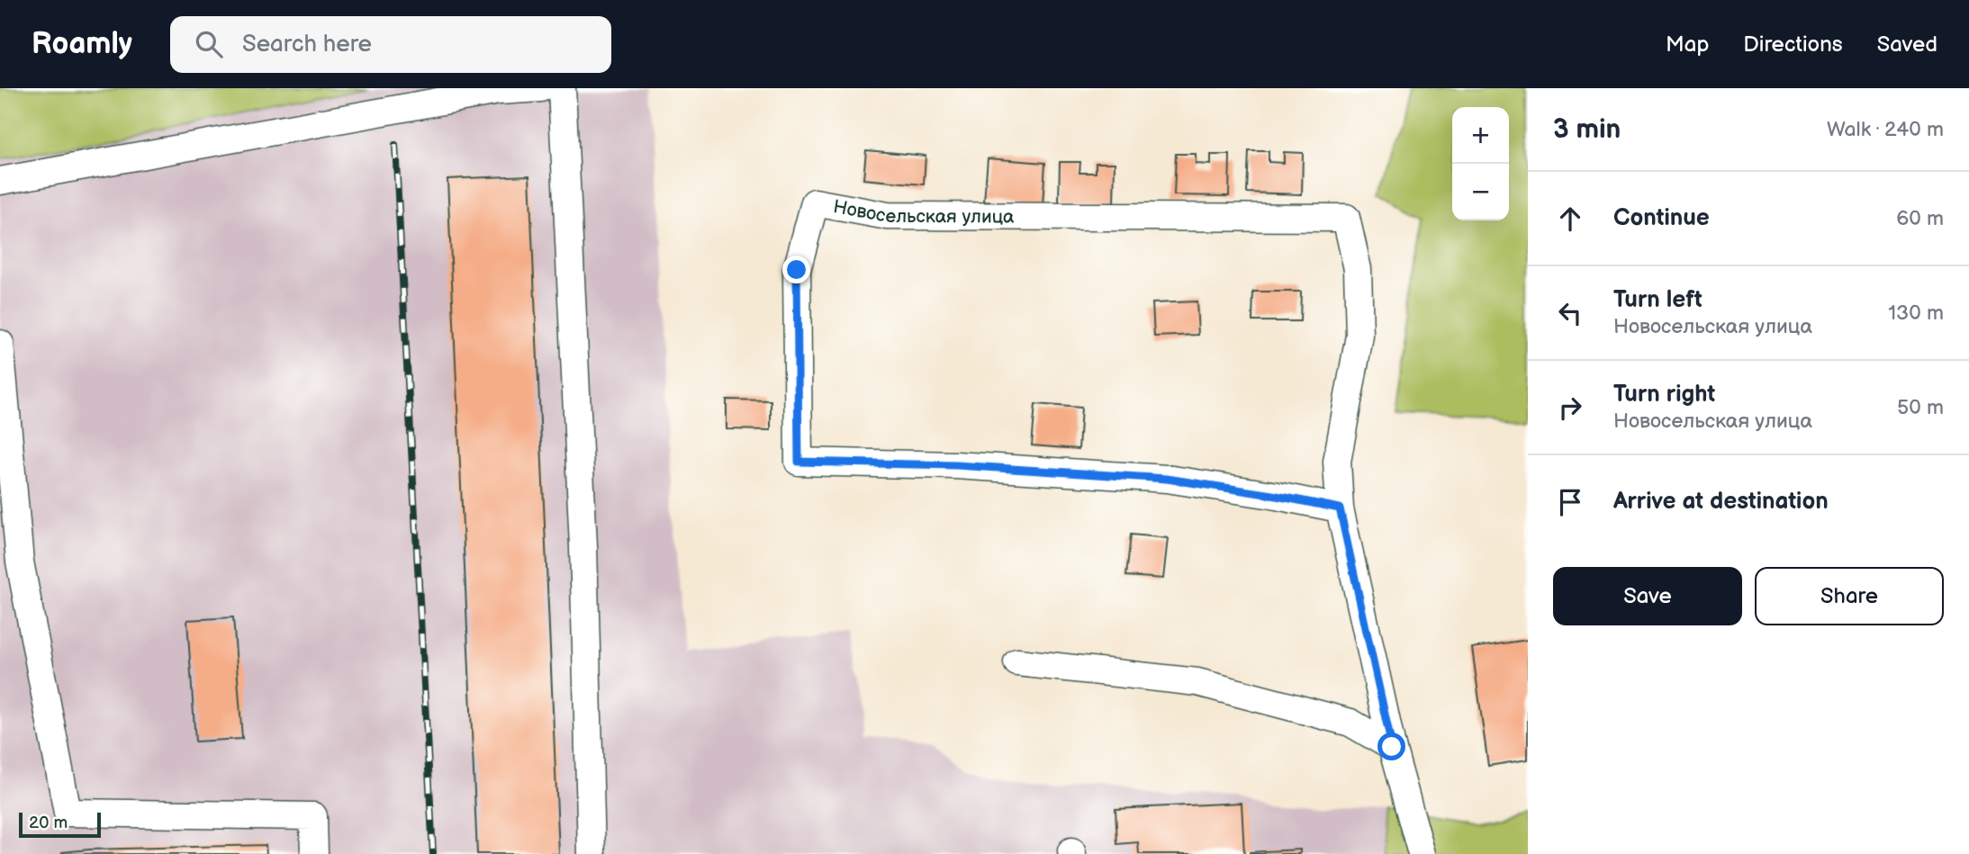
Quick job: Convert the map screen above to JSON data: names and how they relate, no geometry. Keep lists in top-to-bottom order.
{
  "streets": {
    "street": ["Новосельская улица"]
  },
  "scale_bar": "20 m",
  "page": {
    "header": "Roamly",
    "search": "Search here",
    "nav": ["Map", "Directions", "Saved"],
    "heading": ["3 min", "Walk · 240 m"],
    "map_buttons": ["+", "−"],
    "list": [
      ["Continue", "60 m"],
      ["Turn left", "Новосельская улица", "130 m"],
      ["Turn right", "Новосельская улица", "50 m"],
      "Arrive at destination"
    ],
    "buttons": ["Save", "Share"],
    "scale": "20 m"
  }
}
